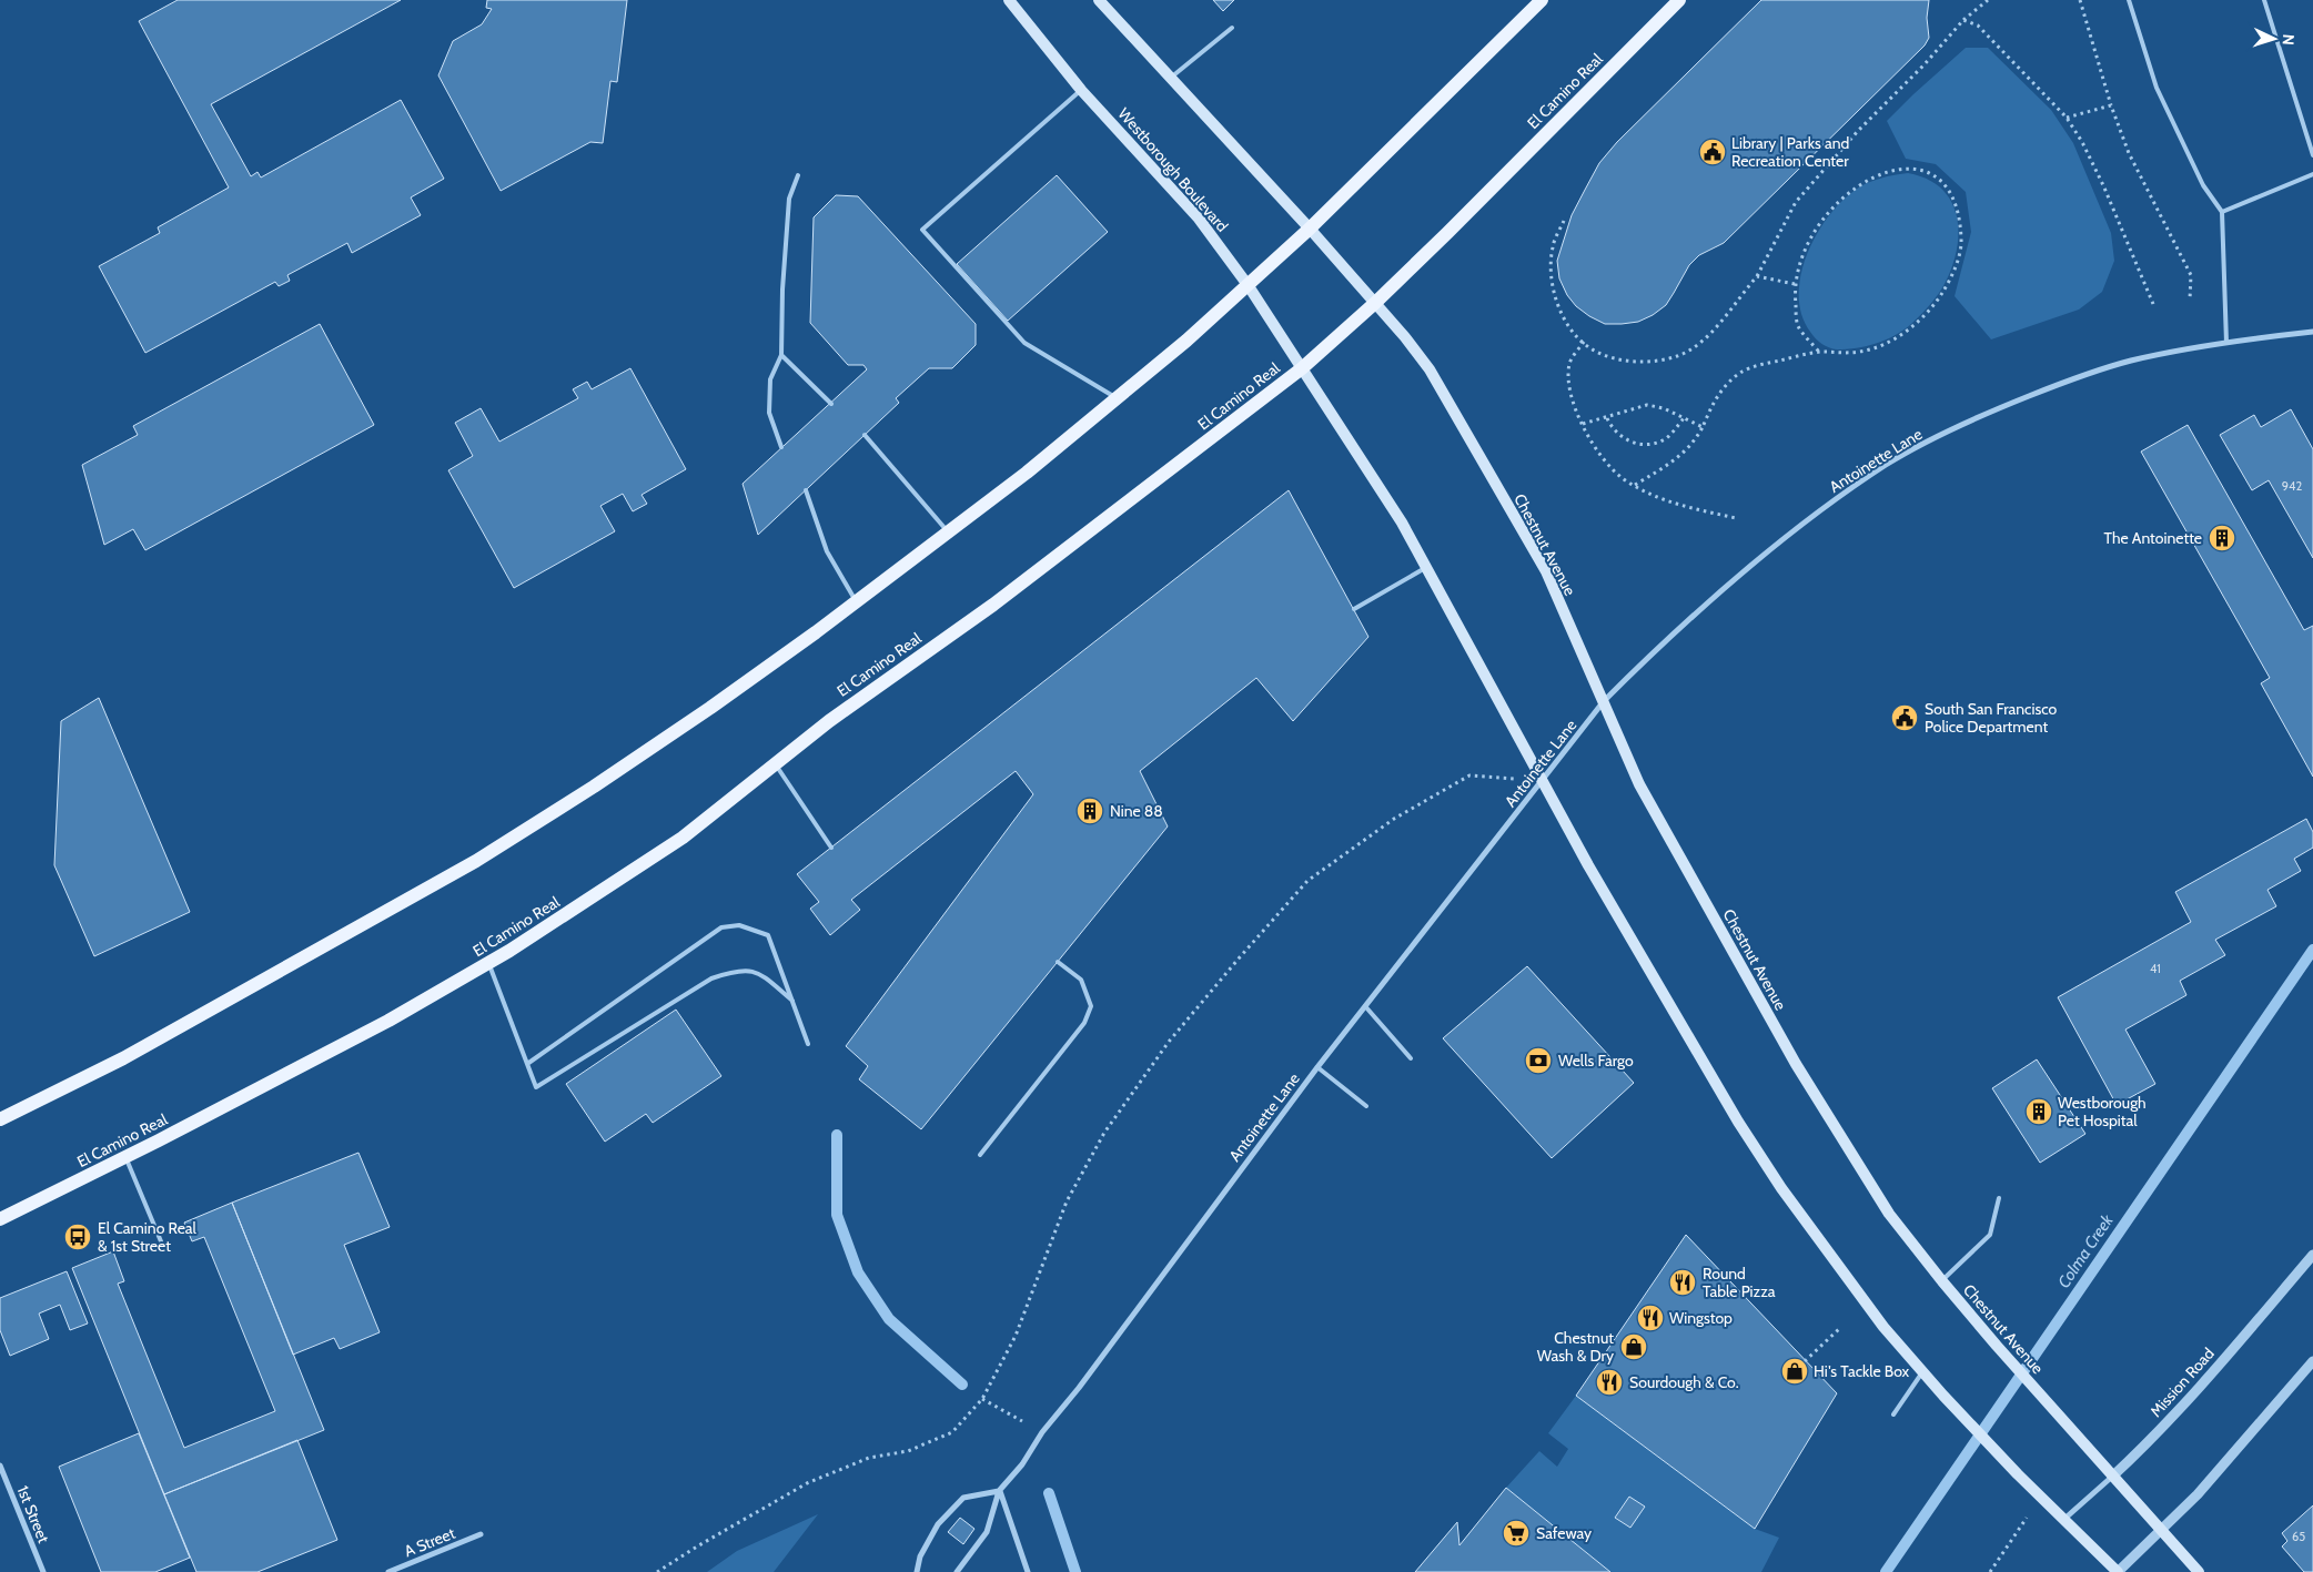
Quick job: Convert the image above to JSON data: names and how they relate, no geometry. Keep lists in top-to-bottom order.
{
  "streets": {
    "main road": ["El Camino Real", "Westborough Boulevard", "Chestnut Avenue"],
    "street": [
      "Antoinette Lane",
      "Mission Road",
      "1st Street",
      "A Street"
    ]
  },
  "crossings": [
    ["El Camino Real", "Westborough Boulevard"],
    ["El Camino Real", "Chestnut Avenue"],
    ["Antoinette Lane", "Chestnut Avenue"],
    ["Chestnut Avenue", "Mission Road"]
  ],
  "water": ["Colma Creek"],
  "places": {
    "public building": ["Library | Parks and Recreation Center", "South San Francisco Police Department"],
    "building": ["The Antoinette", "Nine 88", "Westborough Pet Hospital"],
    "bank": ["Wells Fargo"],
    "bus stop": ["El Camino Real & 1st Street"],
    "restaurant": ["Round Table Pizza", "Wingstop", "Sourdough & Co."],
    "shop": ["Chestnut Wash & Dry", "Hi's Tackle Box"],
    "supermarket": ["Safeway"]
  },
  "house_numbers": ["942", "41", "65"],
  "north": "right"
}
